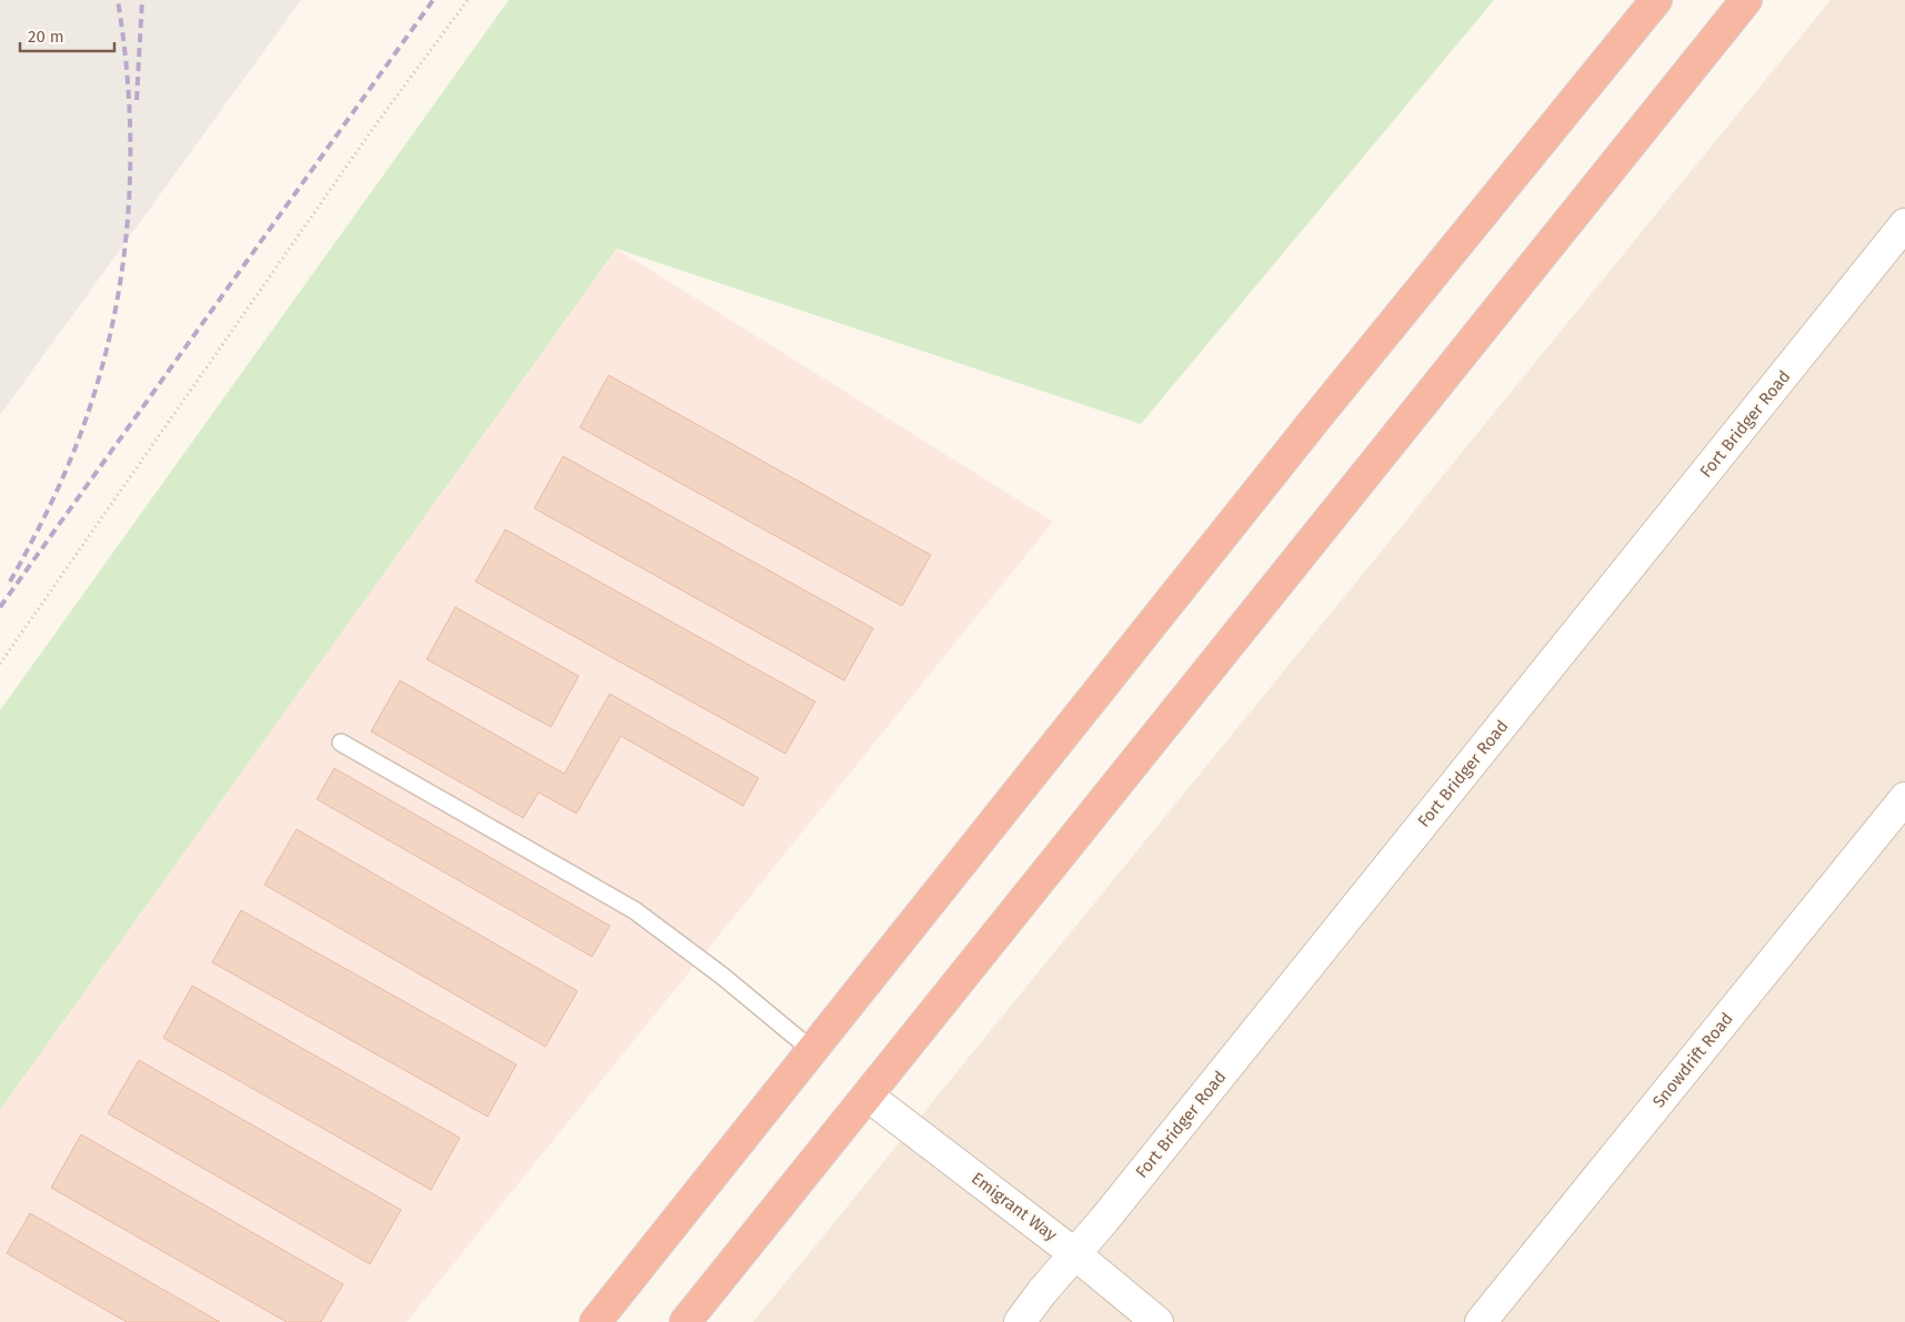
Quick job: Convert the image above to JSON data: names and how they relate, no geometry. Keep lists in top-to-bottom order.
{
  "streets": {
    "street": ["Fort Bridger Road", "Snowdrift Road", "Emigrant Way"]
  },
  "crossings": [
    ["Fort Bridger Road", "Emigrant Way"]
  ],
  "scale_bar": "20 m"
}
